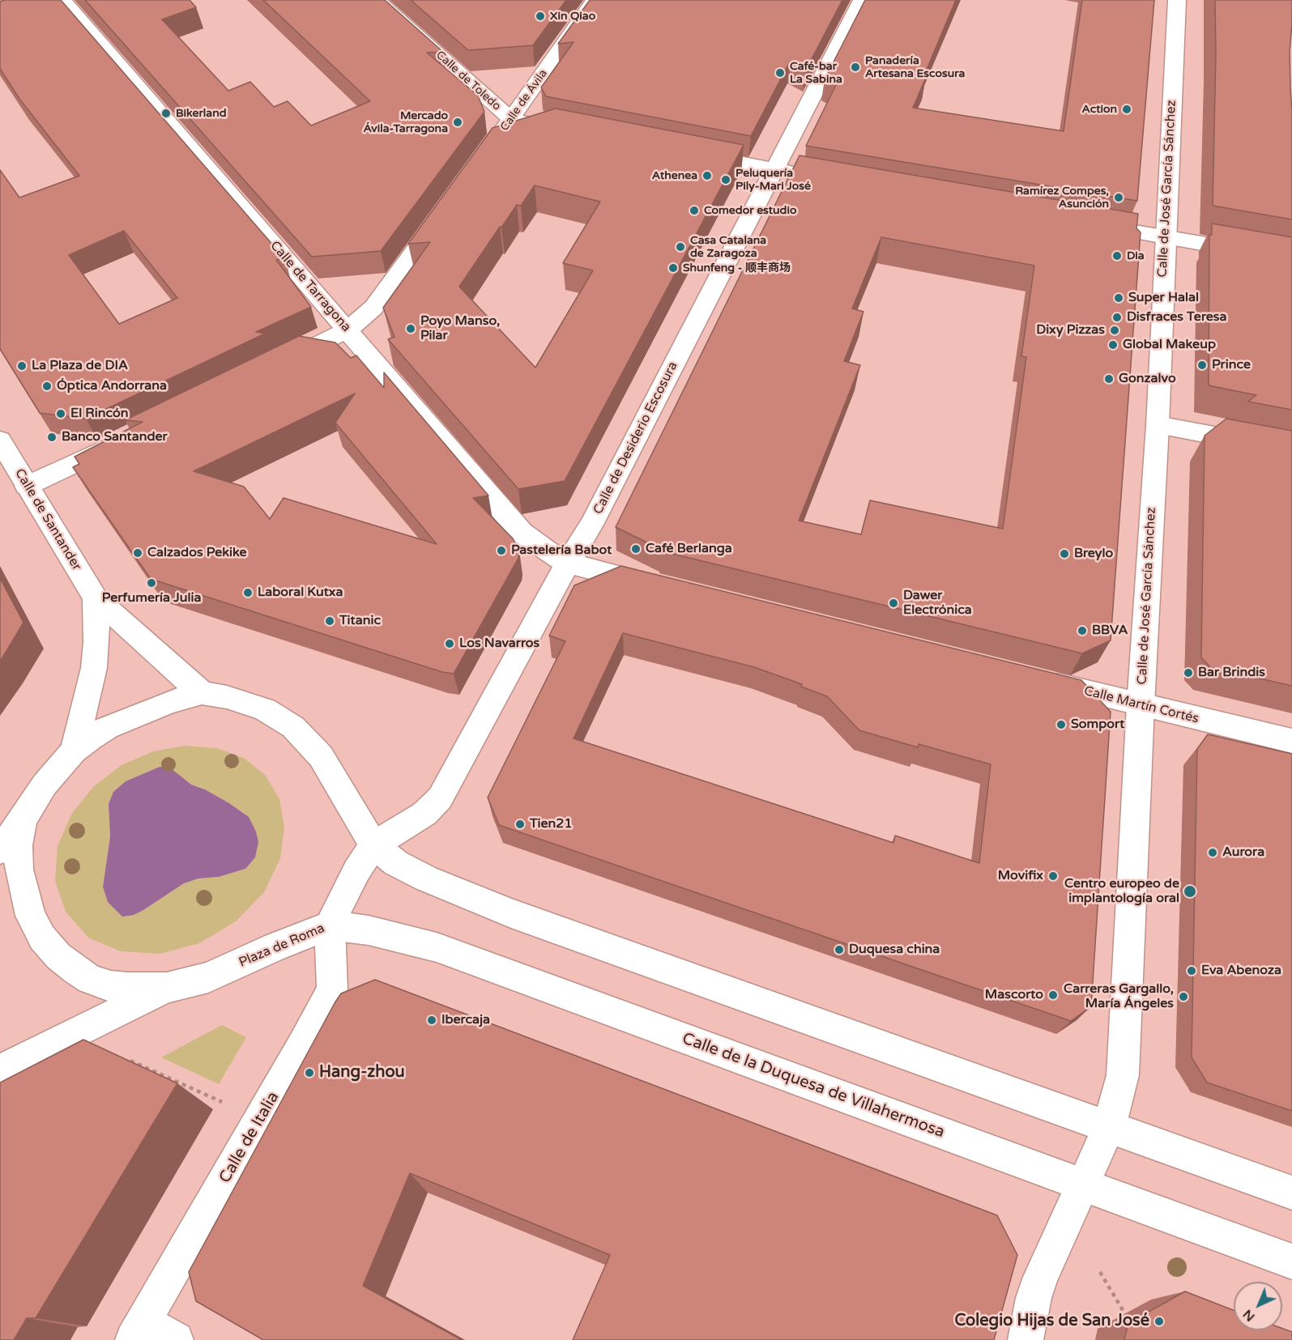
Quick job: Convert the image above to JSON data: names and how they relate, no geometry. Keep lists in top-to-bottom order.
{
  "streets": {
    "street": [
      "Calle de Toledo",
      "Calle de Ávila",
      "Calle de José García Sánchez",
      "Calle de Tarragona",
      "Calle de Desiderio Escosura",
      "Calle de Santander",
      "Calle Martín Cortés",
      "Plaza de Roma",
      "Calle de la Duquesa de Villahermosa",
      "Calle de Italia"
    ]
  },
  "crossings": [
    ["Calle de Toledo", "Calle de Ávila"],
    ["Calle de José García Sánchez", "Calle Martín Cortés"],
    ["Calle de José García Sánchez", "Calle de la Duquesa de Villahermosa"],
    ["Calle de Tarragona", "Calle de Desiderio Escosura"],
    ["Calle de Desiderio Escosura", "Plaza de Roma"],
    ["Calle de Santander", "Plaza de Roma"],
    ["Plaza de Roma", "Calle de la Duquesa de Villahermosa"],
    ["Plaza de Roma", "Calle de Italia"],
    ["Calle de la Duquesa de Villahermosa", "Calle de Italia"]
  ],
  "places": [
    "Xin Qiao",
    "Panadería Artesana Escosura",
    "Café-bar La Sabina",
    "Action",
    "Bikerland",
    "Mercado Ávila-Tarragona",
    "Athenea",
    "Peluquería Pily-Mari José",
    "Ramírez Compes, Asunción",
    "Comedor estudio",
    "Casa Catalana de Zaragoza",
    "Dia",
    "Shunfeng - 顺丰商场",
    "Super Halal",
    "Disfraces Teresa",
    "Poyo Manso, Pilar",
    "Dixy Pizzas",
    "Global Makeup",
    "Prince",
    "La Plaza de DIA",
    "Gonzalvo",
    "Óptica Andorrana",
    "El Rincón",
    "Banco Santander",
    "Café Berlanga",
    "Pastelería Babot",
    "Calzados Pekike",
    "Breylo",
    "Perfumería Julia",
    "Laboral Kutxa",
    "Dawer Electrónica",
    "Titanic",
    "BBVA",
    "Los Navarros",
    "Bar Brindis",
    "Somport",
    "Tien21",
    "Aurora",
    "Movifix",
    "Centro europeo de implantología oral",
    "Duquesa china",
    "Eva Abenoza",
    "Mascorto",
    "Carreras Gargallo, María Ángeles",
    "Ibercaja",
    "Hang-zhou",
    "Colegio Hijas de San José"
  ],
  "north": "bottom left"
}
